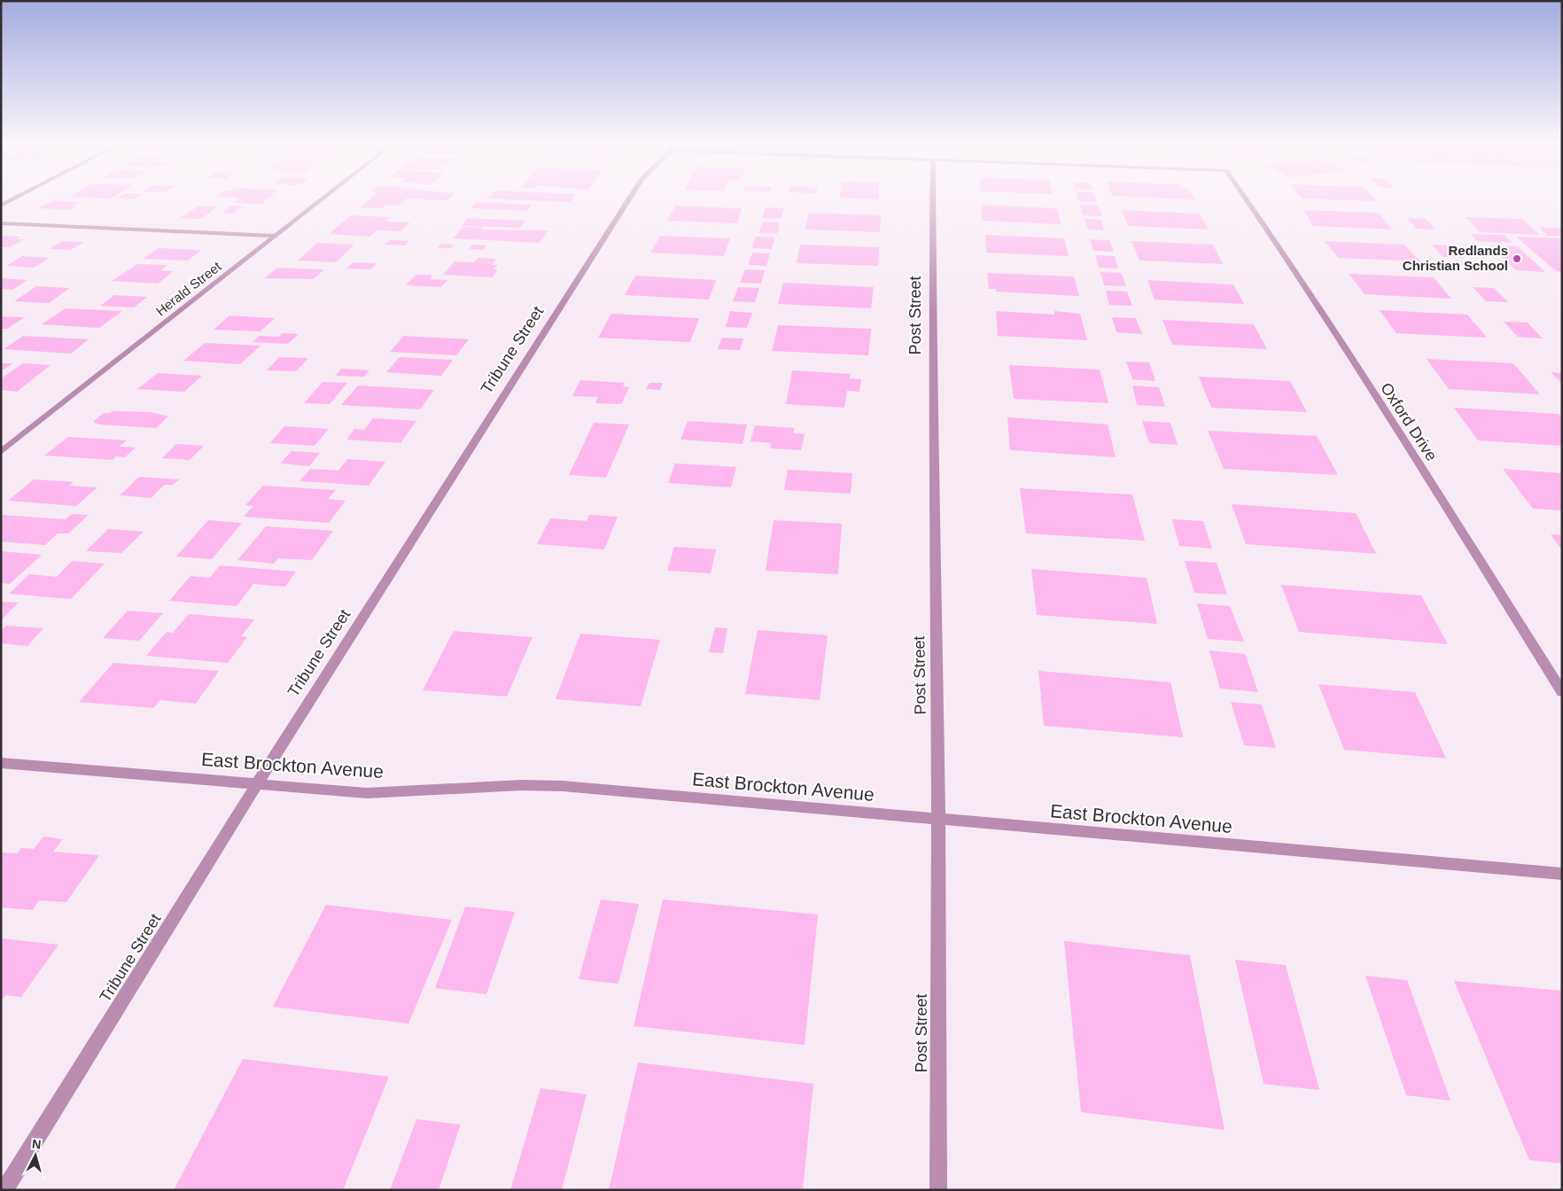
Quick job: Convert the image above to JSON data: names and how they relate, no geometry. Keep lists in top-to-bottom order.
{
  "streets": {
    "street": [
      "Herald Street",
      "Post Street",
      "Tribune Street",
      "Oxford Drive",
      "East Brockton Avenue"
    ]
  },
  "crossings": [
    ["Post Street", "East Brockton Avenue"],
    ["Tribune Street", "East Brockton Avenue"]
  ],
  "places": ["Redlands Christian School"],
  "north": "top"
}
